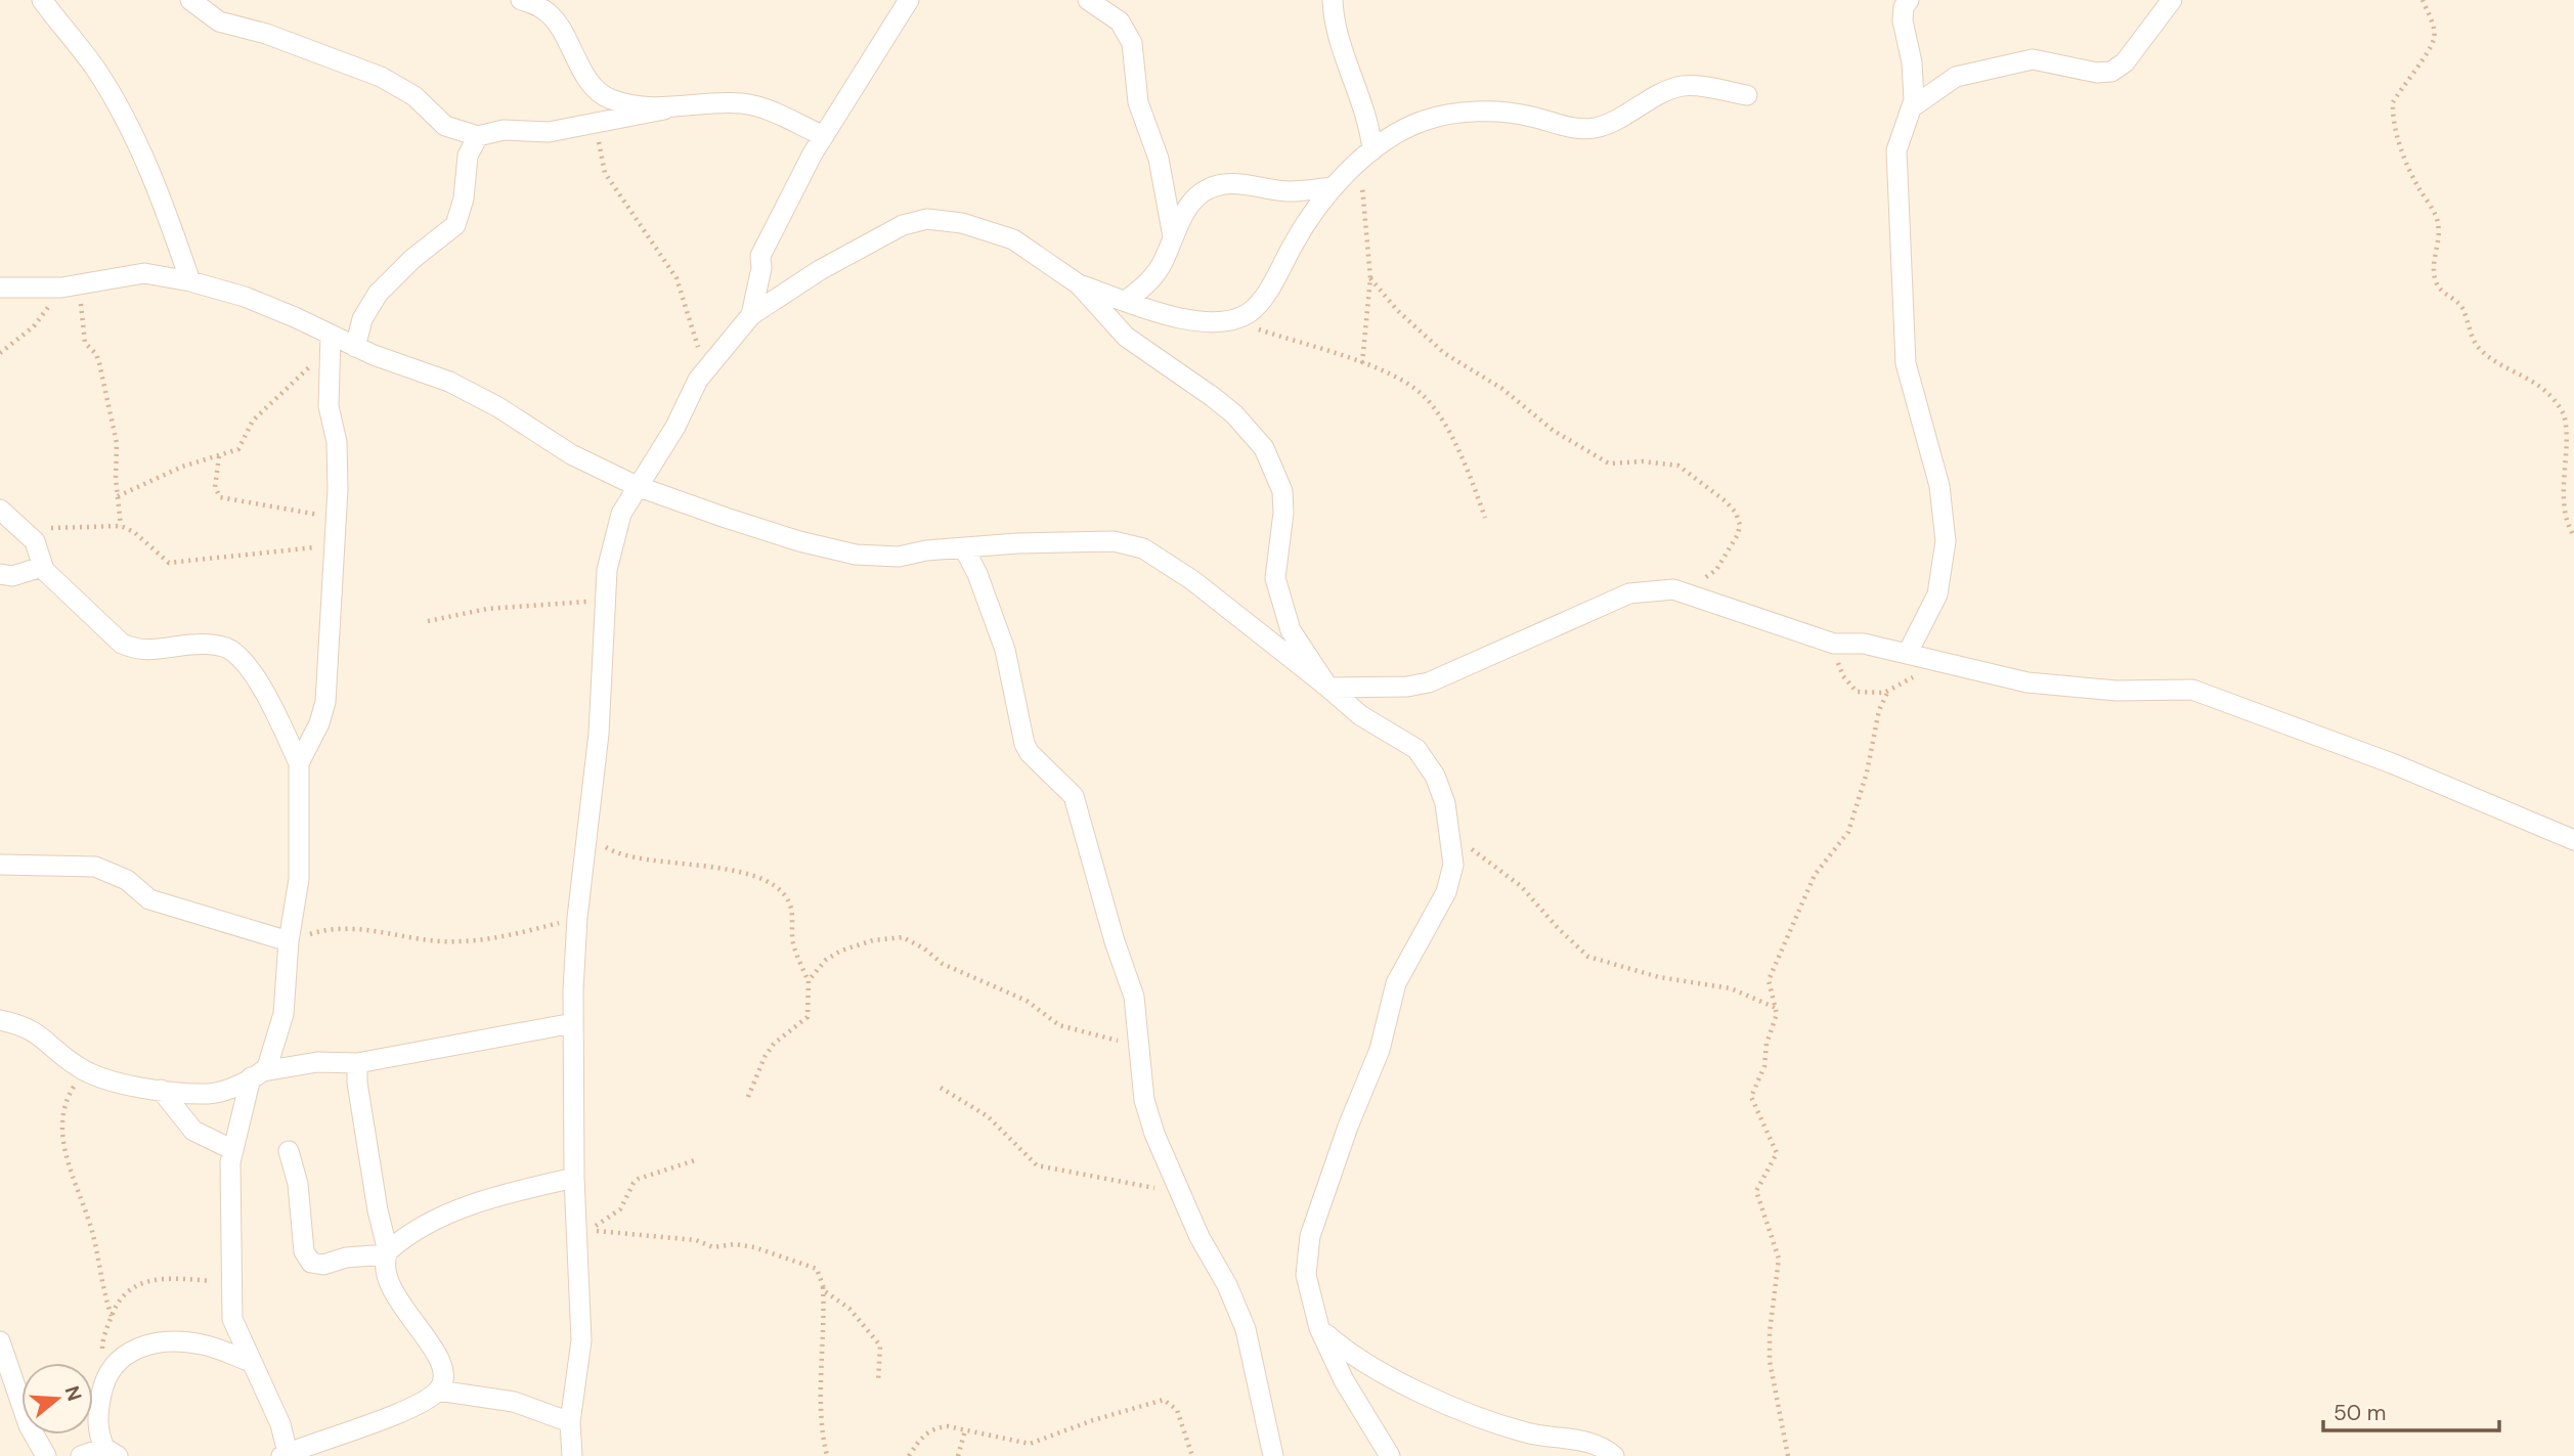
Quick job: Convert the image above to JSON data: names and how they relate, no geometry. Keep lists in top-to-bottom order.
{
  "scale_bar": "50 m",
  "north": "right"
}
